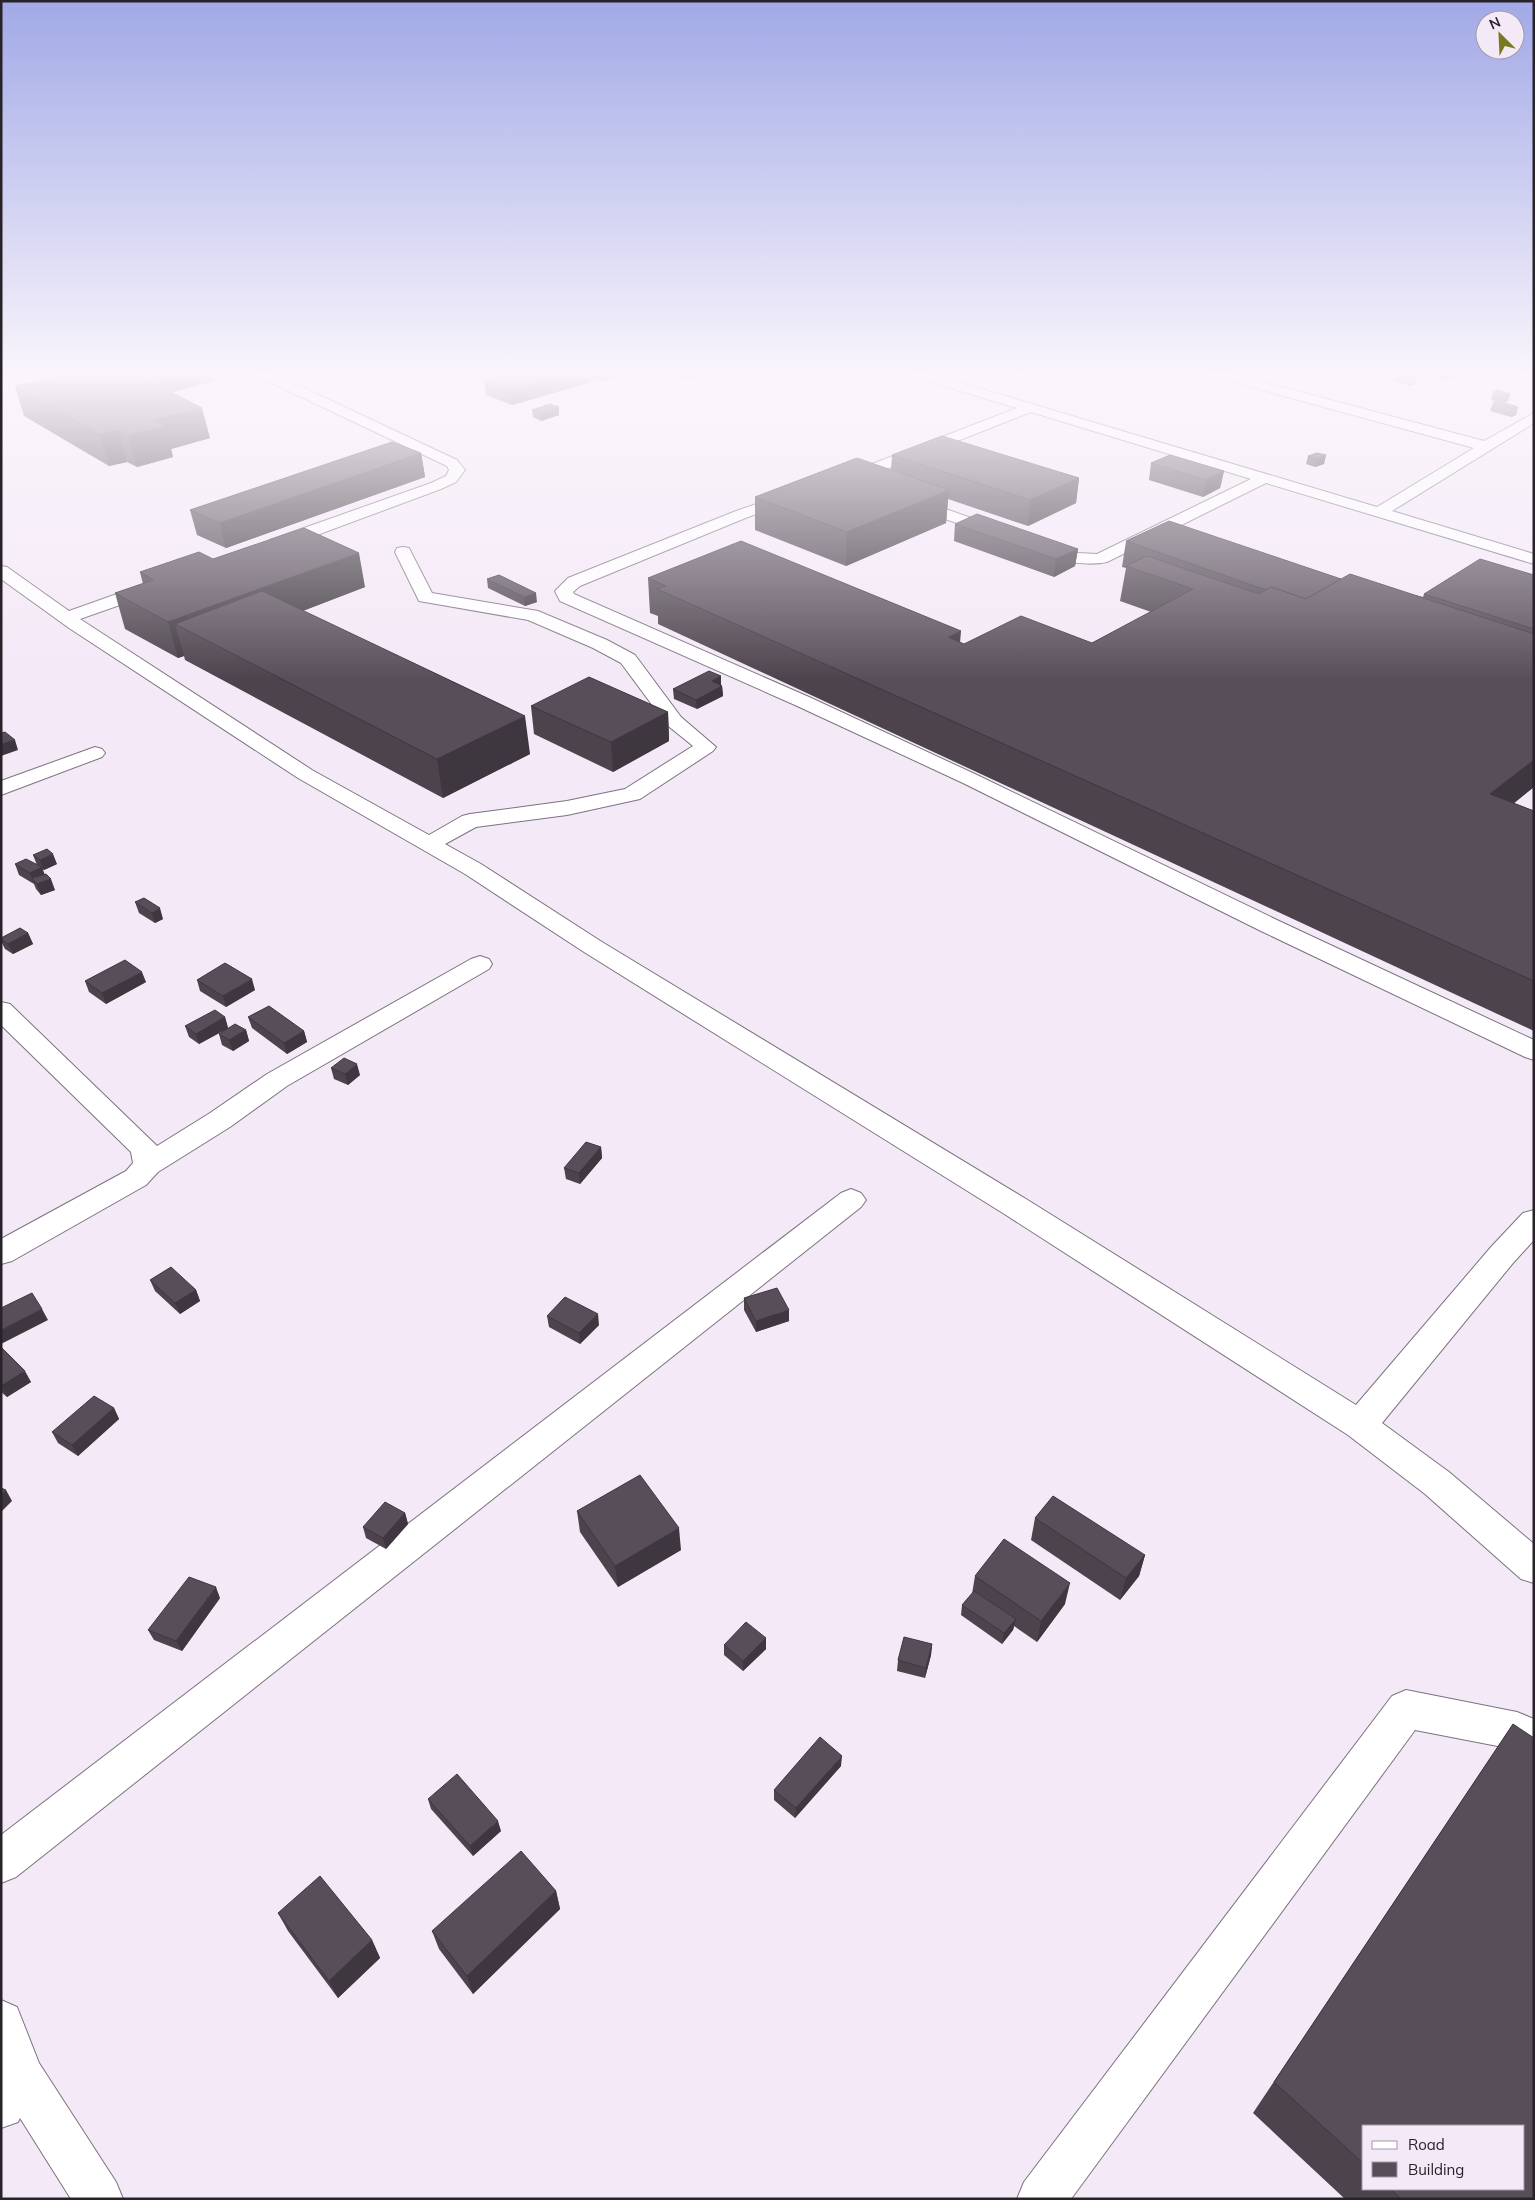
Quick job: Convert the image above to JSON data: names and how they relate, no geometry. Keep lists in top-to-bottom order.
{
  "legend": ["Road", "Building"],
  "north": "top left"
}
